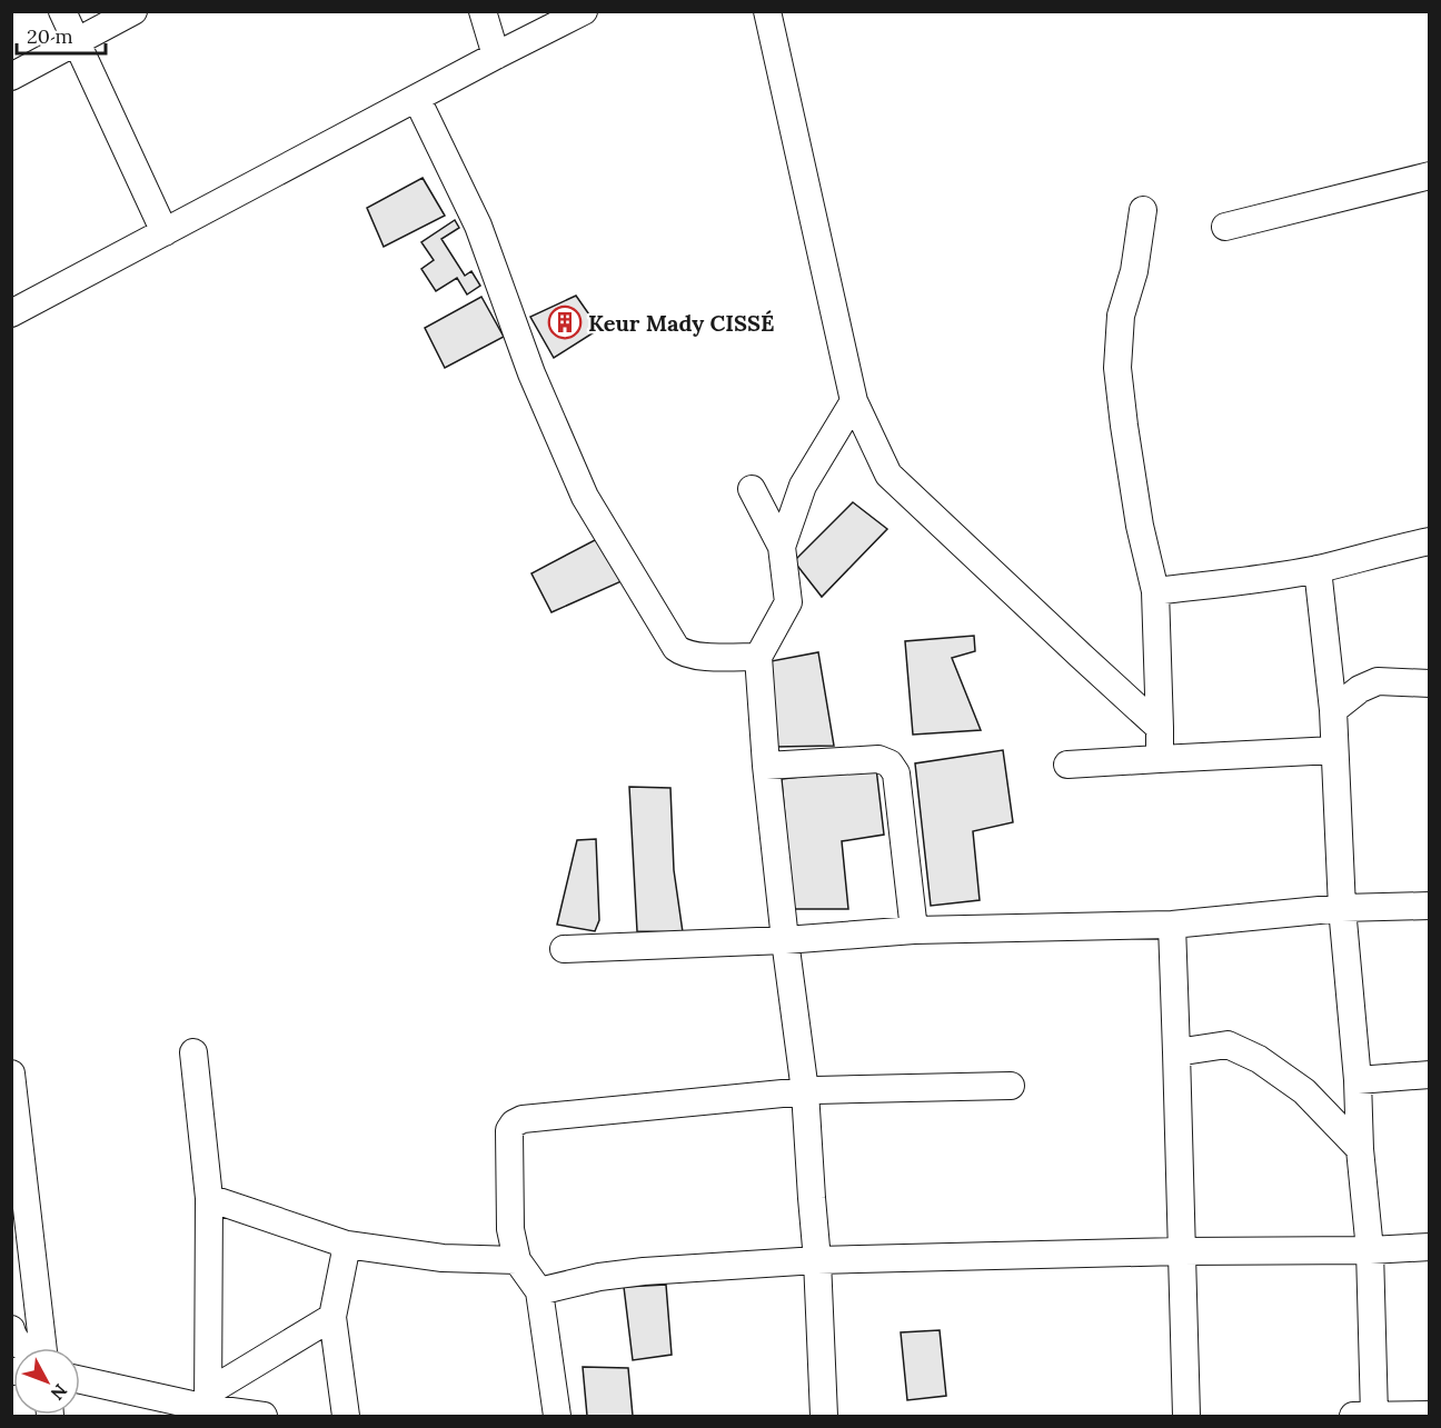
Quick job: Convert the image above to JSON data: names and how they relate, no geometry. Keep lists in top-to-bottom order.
{
  "places": {
    "building": ["Keur Mady CISSÉ"]
  },
  "scale_bar": "20 m",
  "north": "bottom right"
}
